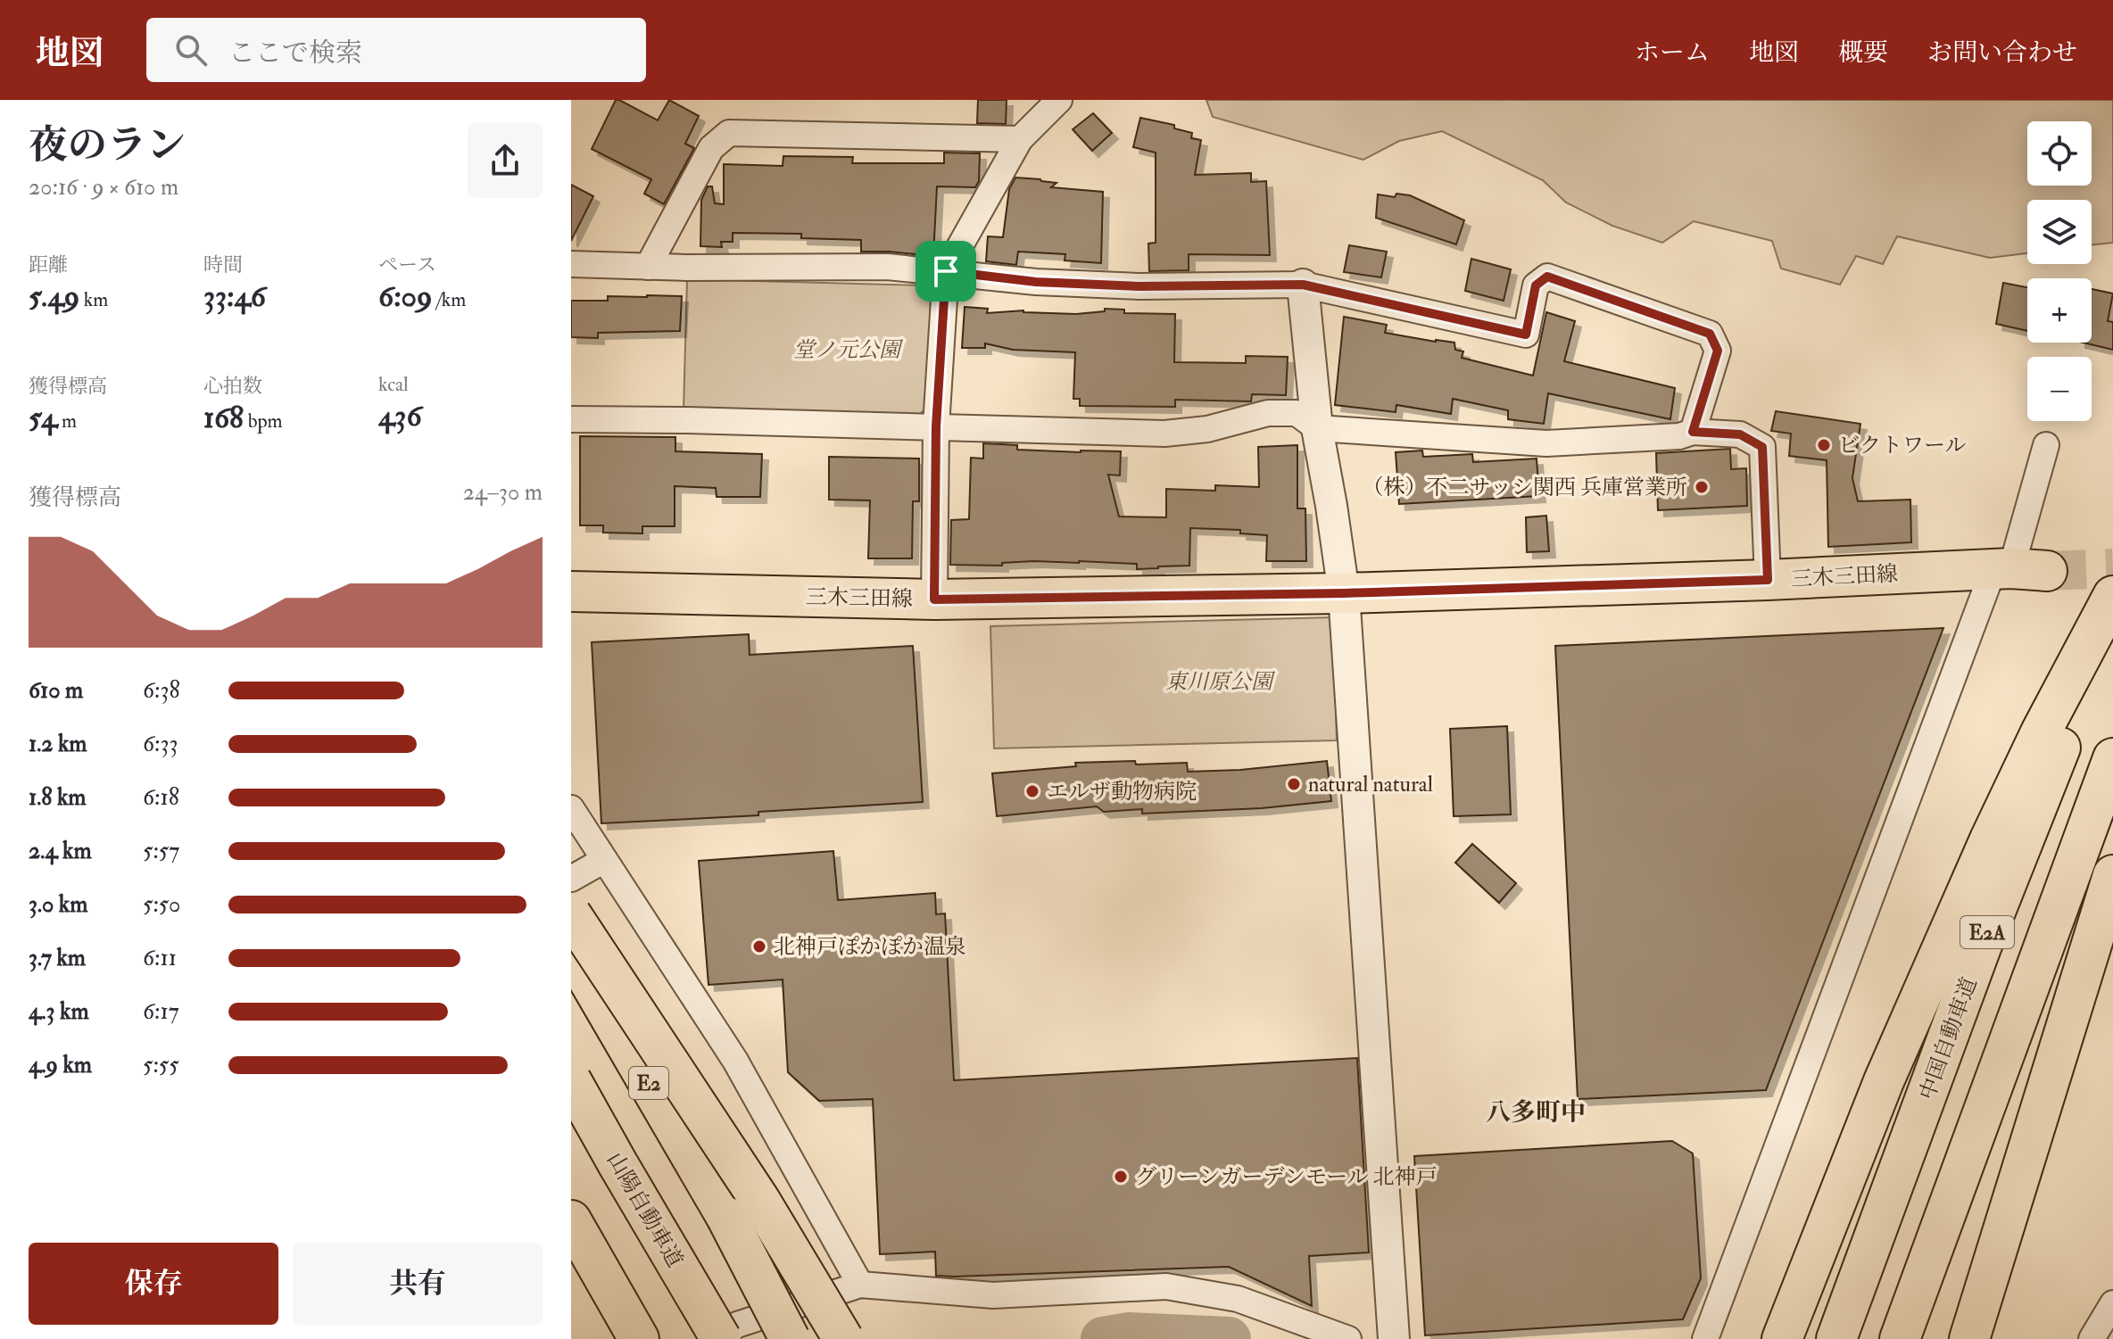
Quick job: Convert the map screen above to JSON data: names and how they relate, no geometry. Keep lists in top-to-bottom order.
{
  "streets": {
    "main road": [
      "三木三田線",
      "E2A",
      "中国自動車道",
      "E2",
      "山陽自動車道"
    ]
  },
  "districts": ["八多町中"],
  "parks": ["堂ノ元公園", "東川原公園"],
  "places": [
    "ビクトワール",
    "（株）不二サッシ関西 兵庫営業所",
    "natural natural",
    "エルザ動物病院",
    "北神戸ぽかぽか温泉",
    "グリーンガーデンモール 北神戸"
  ],
  "page": {
    "header": "地図",
    "search": "ここで検索",
    "nav": [
      "ホーム",
      "地図",
      "概要",
      "お問い合わせ"
    ],
    "heading": ["夜のラン", "20:16 · 9 × 610 m"],
    "map_buttons": ["+", "−"],
    "stats": [
      ["距離", "5.49 km"],
      ["時間", "33:46"],
      ["ペース", "6:09 /km"],
      ["獲得標高", "54 m"],
      ["心拍数", "168 bpm"],
      ["kcal", "436"]
    ],
    "chart": ["獲得標高", "24–30 m"],
    "list": [
      {
        "name": "610 m",
        "note": "6:38"
      },
      {
        "name": "1.2 km",
        "note": "6:33"
      },
      {
        "name": "1.8 km",
        "note": "6:18"
      },
      {
        "name": "2.4 km",
        "note": "5:57"
      },
      {
        "name": "3.0 km",
        "note": "5:50"
      },
      {
        "name": "3.7 km",
        "note": "6:11"
      },
      {
        "name": "4.3 km",
        "note": "6:17"
      },
      {
        "name": "4.9 km",
        "note": "5:55"
      }
    ],
    "buttons": ["保存", "共有"]
  }
}
